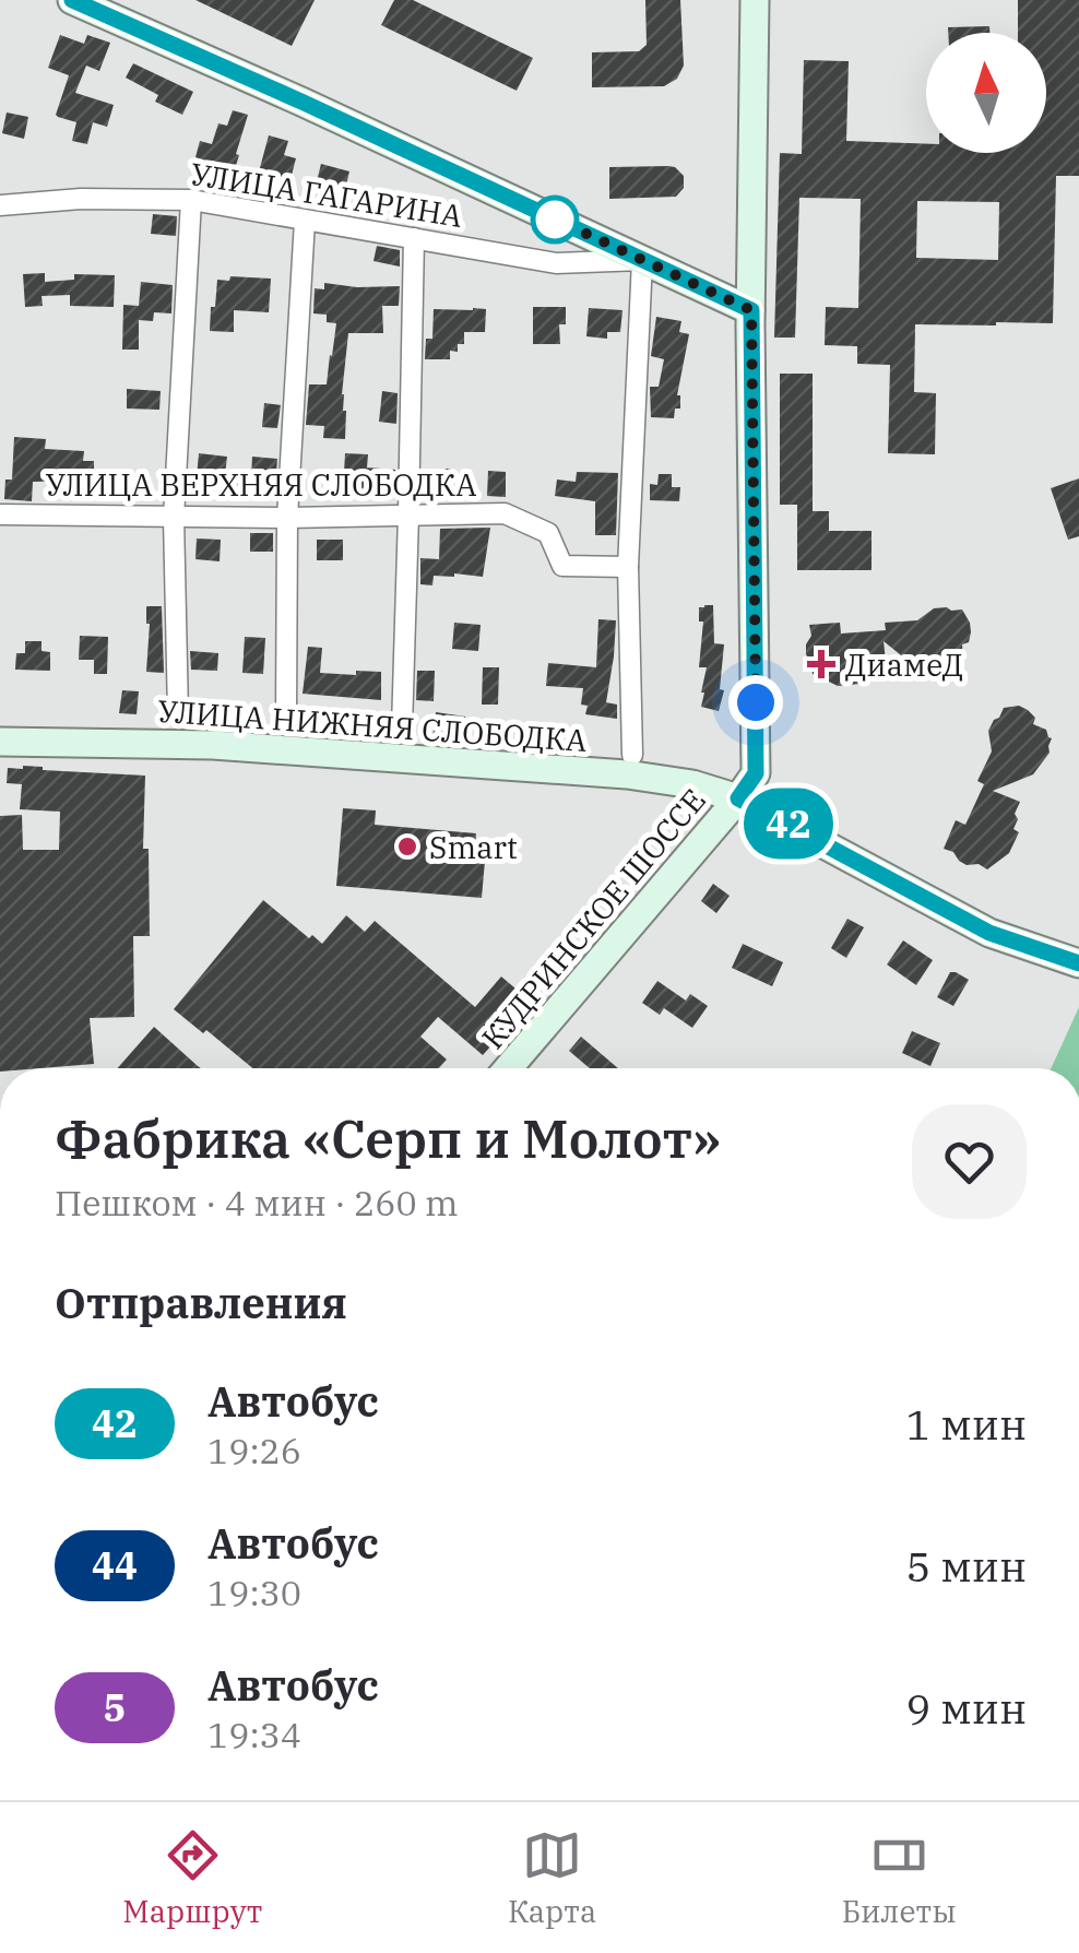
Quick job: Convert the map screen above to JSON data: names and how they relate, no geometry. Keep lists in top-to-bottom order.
{
  "streets": {
    "main road": ["УЛИЦА НИЖНЯЯ СЛОБОДКА", "КУДРИНСКОЕ ШОССЕ"],
    "street": ["УЛИЦА ГАГАРИНА", "УЛИЦА ВЕРХНЯЯ СЛОБОДКА"]
  },
  "crossings": [
    ["УЛИЦА НИЖНЯЯ СЛОБОДКА", "КУДРИНСКОЕ ШОССЕ"]
  ],
  "places": {
    "health": ["ДиамеД"],
    "other": ["Smart"]
  },
  "lines": ["bus line 42"],
  "north": "top",
  "page": {
    "on_map": "42",
    "heading": [
      ["Фабрика «Серп и Молот»", "Пешком · 4 мин · 260 m"],
      "Отправления"
    ],
    "list": [
      {
        "mark": "42",
        "name": "Автобус",
        "note": "19:26",
        "value": "1 мин"
      },
      {
        "mark": "44",
        "name": "Автобус",
        "note": "19:30",
        "value": "5 мин"
      },
      {
        "mark": "5",
        "name": "Автобус",
        "note": "19:34",
        "value": "9 мин"
      }
    ],
    "tabs": ["Маршрут", "Карта", "Билеты"]
  }
}
